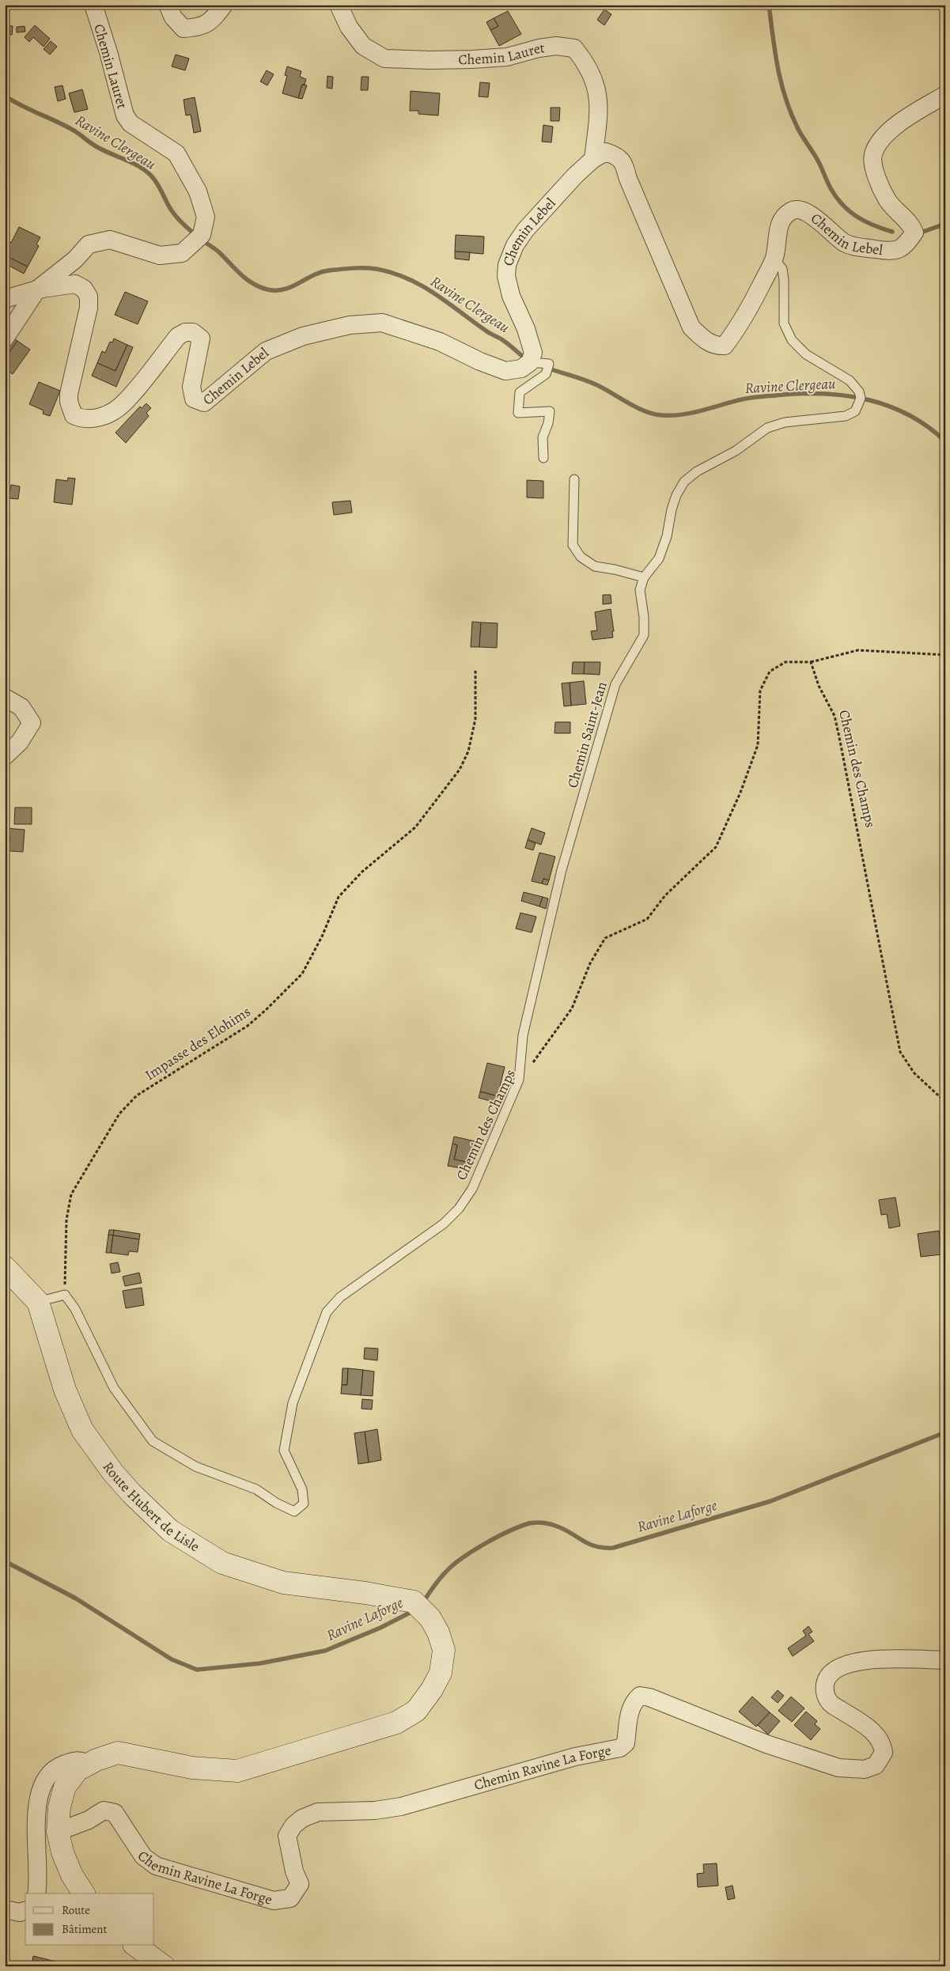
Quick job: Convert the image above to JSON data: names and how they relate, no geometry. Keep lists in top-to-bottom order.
{
  "streets": {
    "main road": ["Route Hubert de Lisle"],
    "street": ["Chemin Lauret", "Chemin Lebel", "Chemin Ravine La Forge"],
    "lane": ["Chemin Saint-Jean", "Chemin des Champs"],
    "path": ["Impasse des Elohims"]
  },
  "crossings": [
    ["Chemin Lauret", "Chemin Lebel"],
    ["Chemin Lebel", "Chemin Saint-Jean"],
    ["Chemin Saint-Jean", "Chemin des Champs"],
    ["Chemin des Champs", "Impasse des Elohims"]
  ],
  "water": ["Ravine Clergeau", "Ravine Laforge"],
  "legend": ["Route", "Bâtiment"]
}
